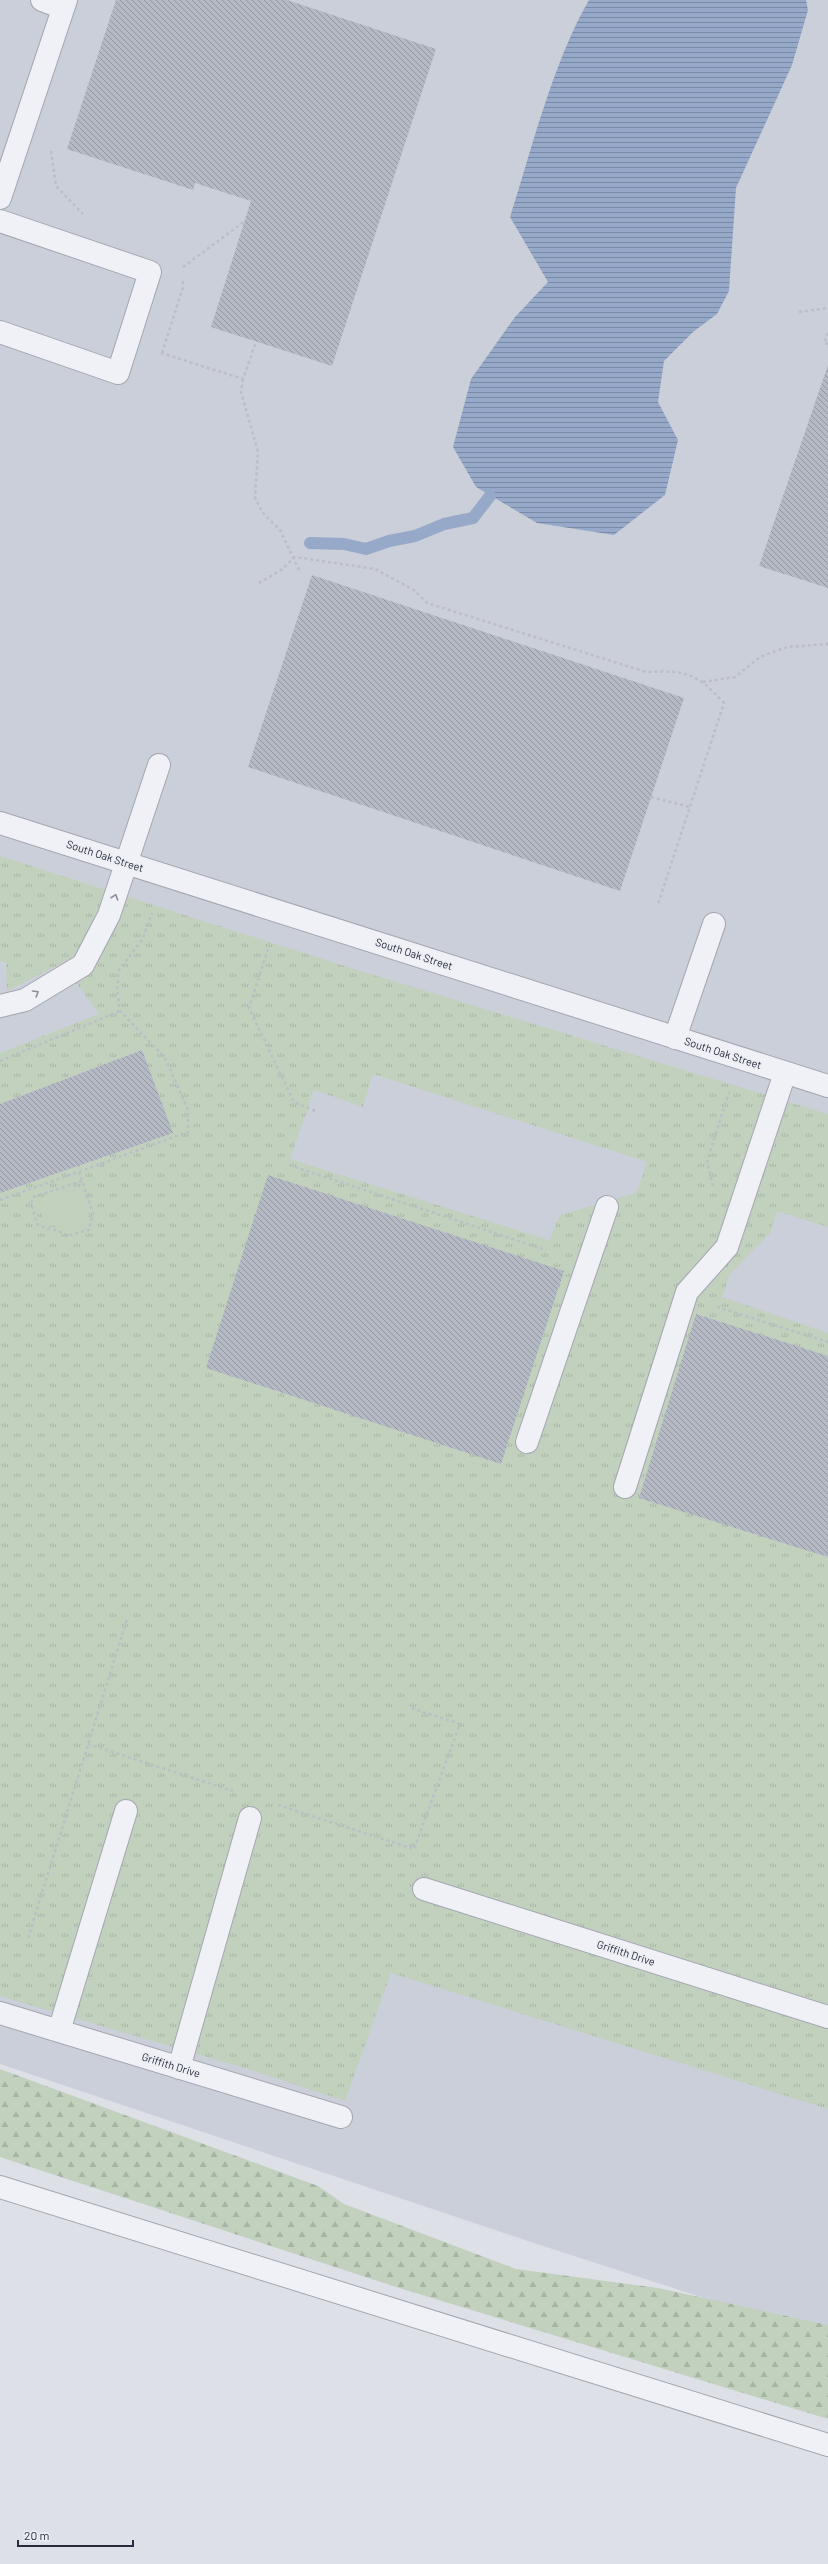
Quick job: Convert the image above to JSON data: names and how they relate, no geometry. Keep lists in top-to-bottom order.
{
  "streets": {
    "street": ["South Oak Street", "Griffith Drive"]
  },
  "scale_bar": "20 m"
}
